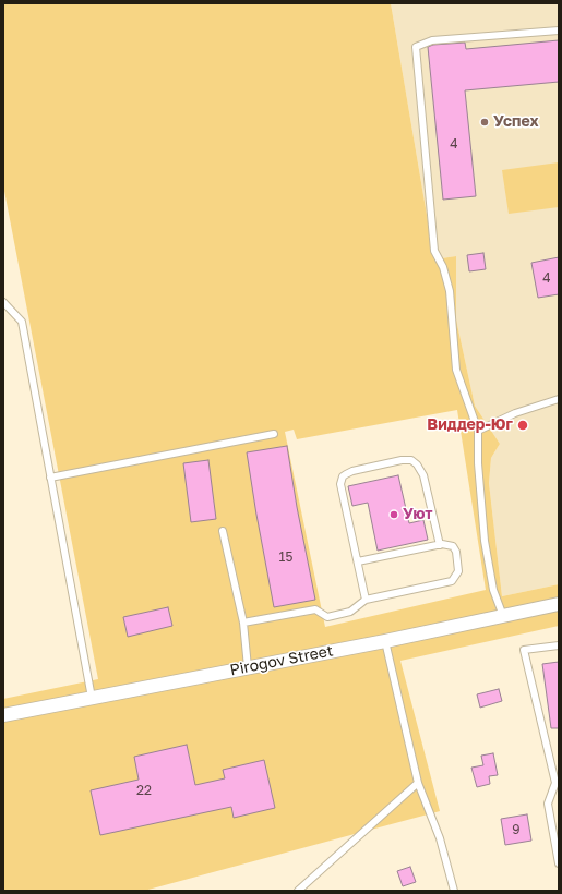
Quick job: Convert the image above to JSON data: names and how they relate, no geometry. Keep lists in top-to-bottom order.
{
  "streets": {
    "street": ["Pirogov Street"]
  },
  "places": ["Успех", "Виддер-Юг", "Уют"],
  "house_numbers": [
    "4",
    "4",
    "15",
    "22",
    "9"
  ]
}
